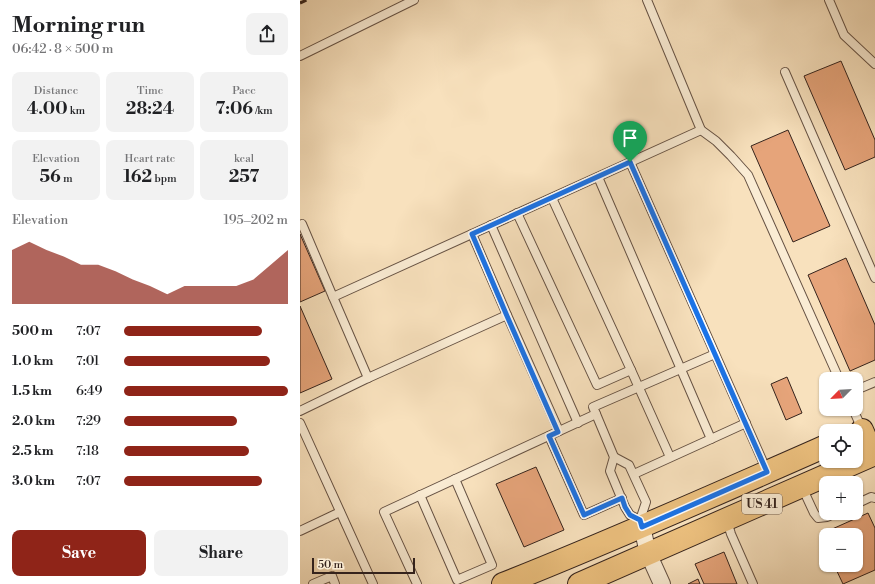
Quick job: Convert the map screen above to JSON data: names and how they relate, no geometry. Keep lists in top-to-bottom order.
{
  "streets": {
    "main road": ["US 41"]
  },
  "scale_bar": "50 m",
  "north": "bottom left",
  "page": {
    "heading": ["Morning run", "06:42 · 8 × 500 m"],
    "stats": [
      ["Distance", "4.00 km"],
      ["Time", "28:24"],
      ["Pace", "7:06 /km"],
      ["Elevation", "56 m"],
      ["Heart rate", "162 bpm"],
      ["kcal", "257"]
    ],
    "chart": ["Elevation", "195–202 m"],
    "list": [
      {
        "name": "500 m",
        "note": "7:07"
      },
      {
        "name": "1.0 km",
        "note": "7:01"
      },
      {
        "name": "1.5 km",
        "note": "6:49"
      },
      {
        "name": "2.0 km",
        "note": "7:29"
      },
      {
        "name": "2.5 km",
        "note": "7:18"
      },
      {
        "name": "3.0 km",
        "note": "7:07"
      }
    ],
    "map_buttons": ["+", "−"],
    "buttons": ["Save", "Share"],
    "scale": "50 m"
  }
}
